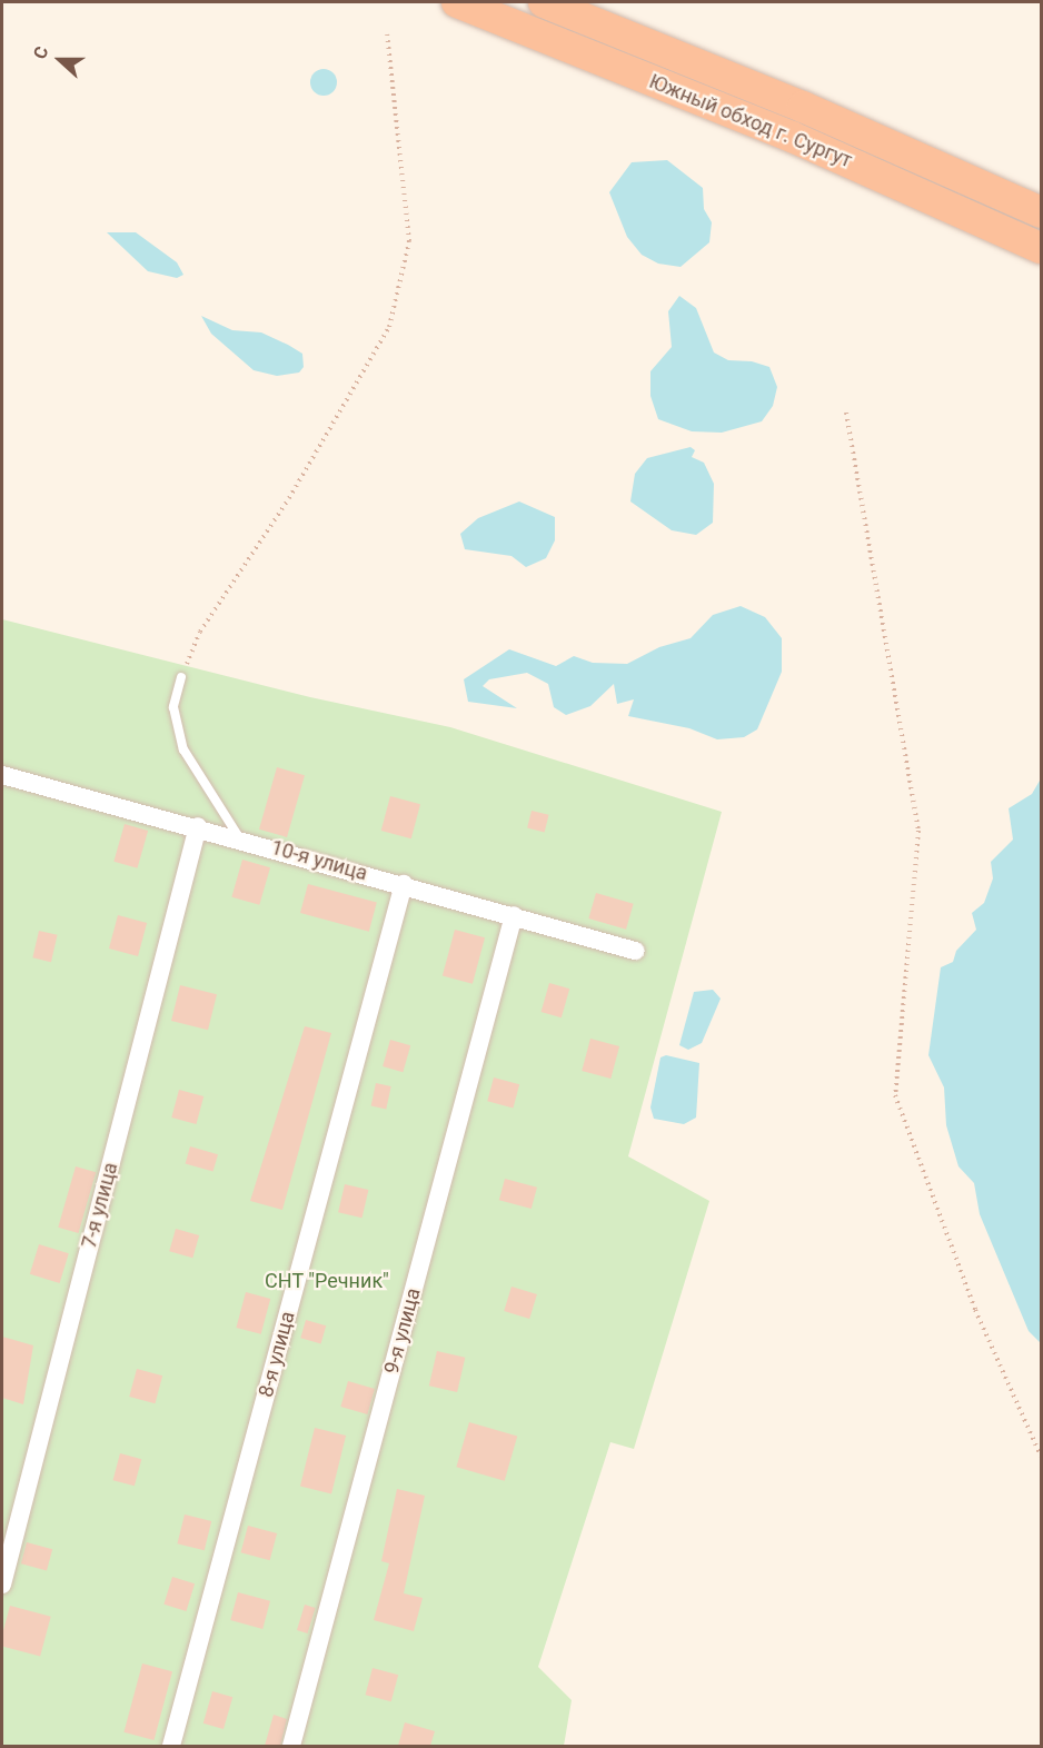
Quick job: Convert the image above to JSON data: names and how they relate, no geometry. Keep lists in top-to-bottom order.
{
  "streets": {
    "highway": ["Южный обход г. Сургут"],
    "street": [
      "10-я улица",
      "7-я улица",
      "9-я улица",
      "8-я улица"
    ]
  },
  "crossings": [
    ["10-я улица", "7-я улица"],
    ["10-я улица", "9-я улица"],
    ["10-я улица", "8-я улица"]
  ],
  "parks": ["СНТ \"Речник\""],
  "north": "left"
}
